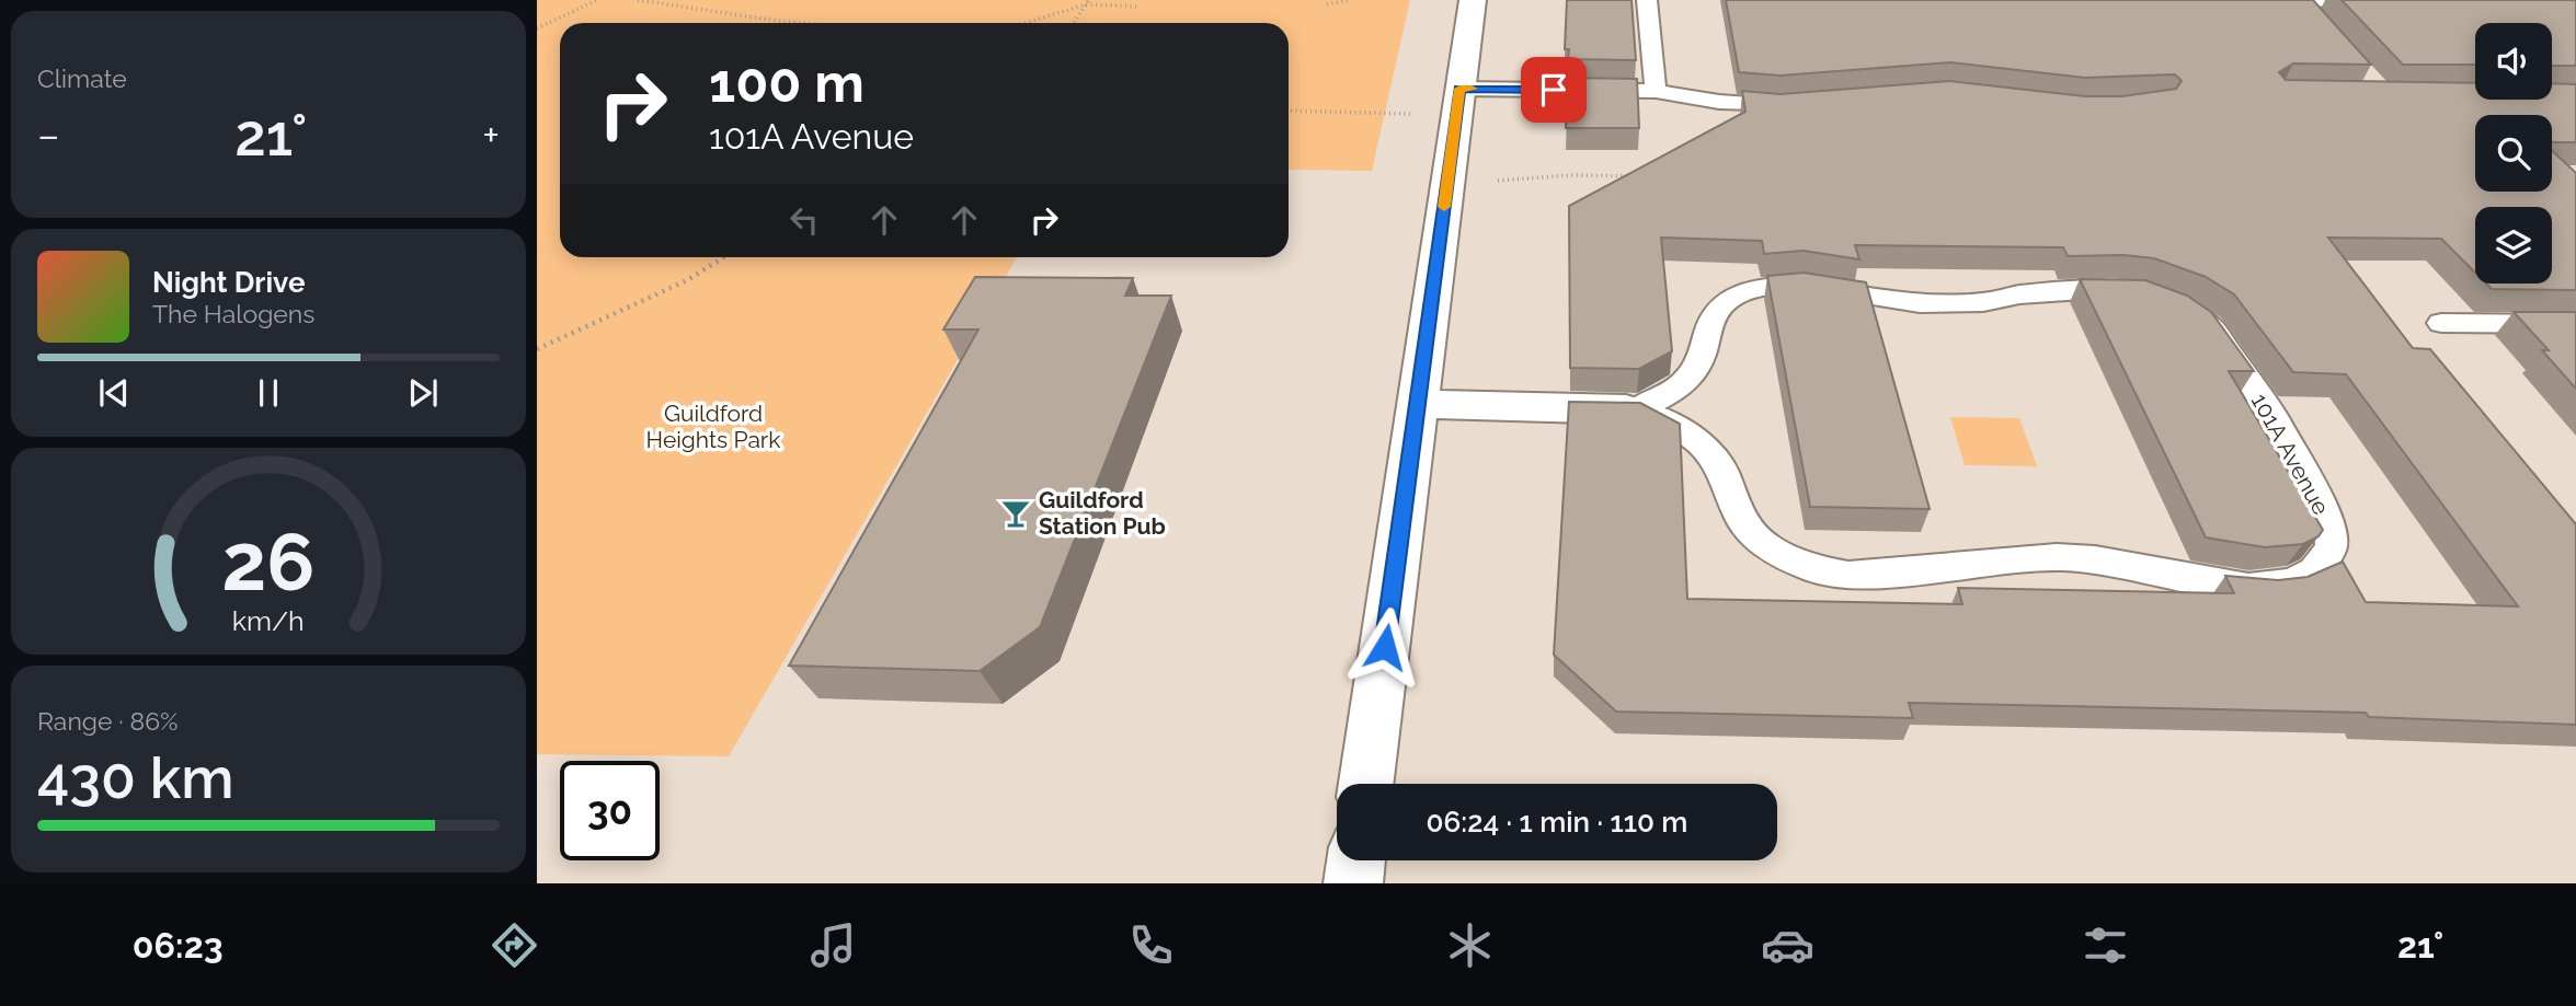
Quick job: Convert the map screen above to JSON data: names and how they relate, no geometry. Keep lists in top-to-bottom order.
{
  "streets": {
    "street": ["101A Avenue"]
  },
  "parks": ["Guildford Heights Park"],
  "places": {
    "bar": ["Guildford Station Pub"]
  },
  "page": {
    "tile": [
      "Climate",
      ["Range · 86%", "430 km"]
    ],
    "turn": ["100 m", "101A Avenue"],
    "heat": ["−", "21°", "+"],
    "song": ["Night Drive", "The Halogens"],
    "limit": "30",
    "trip": "06:24 · 1 min · 110 m",
    "tabs": ["06:23", "21°"],
    "gauge": ["26", "km/h"]
  }
}
